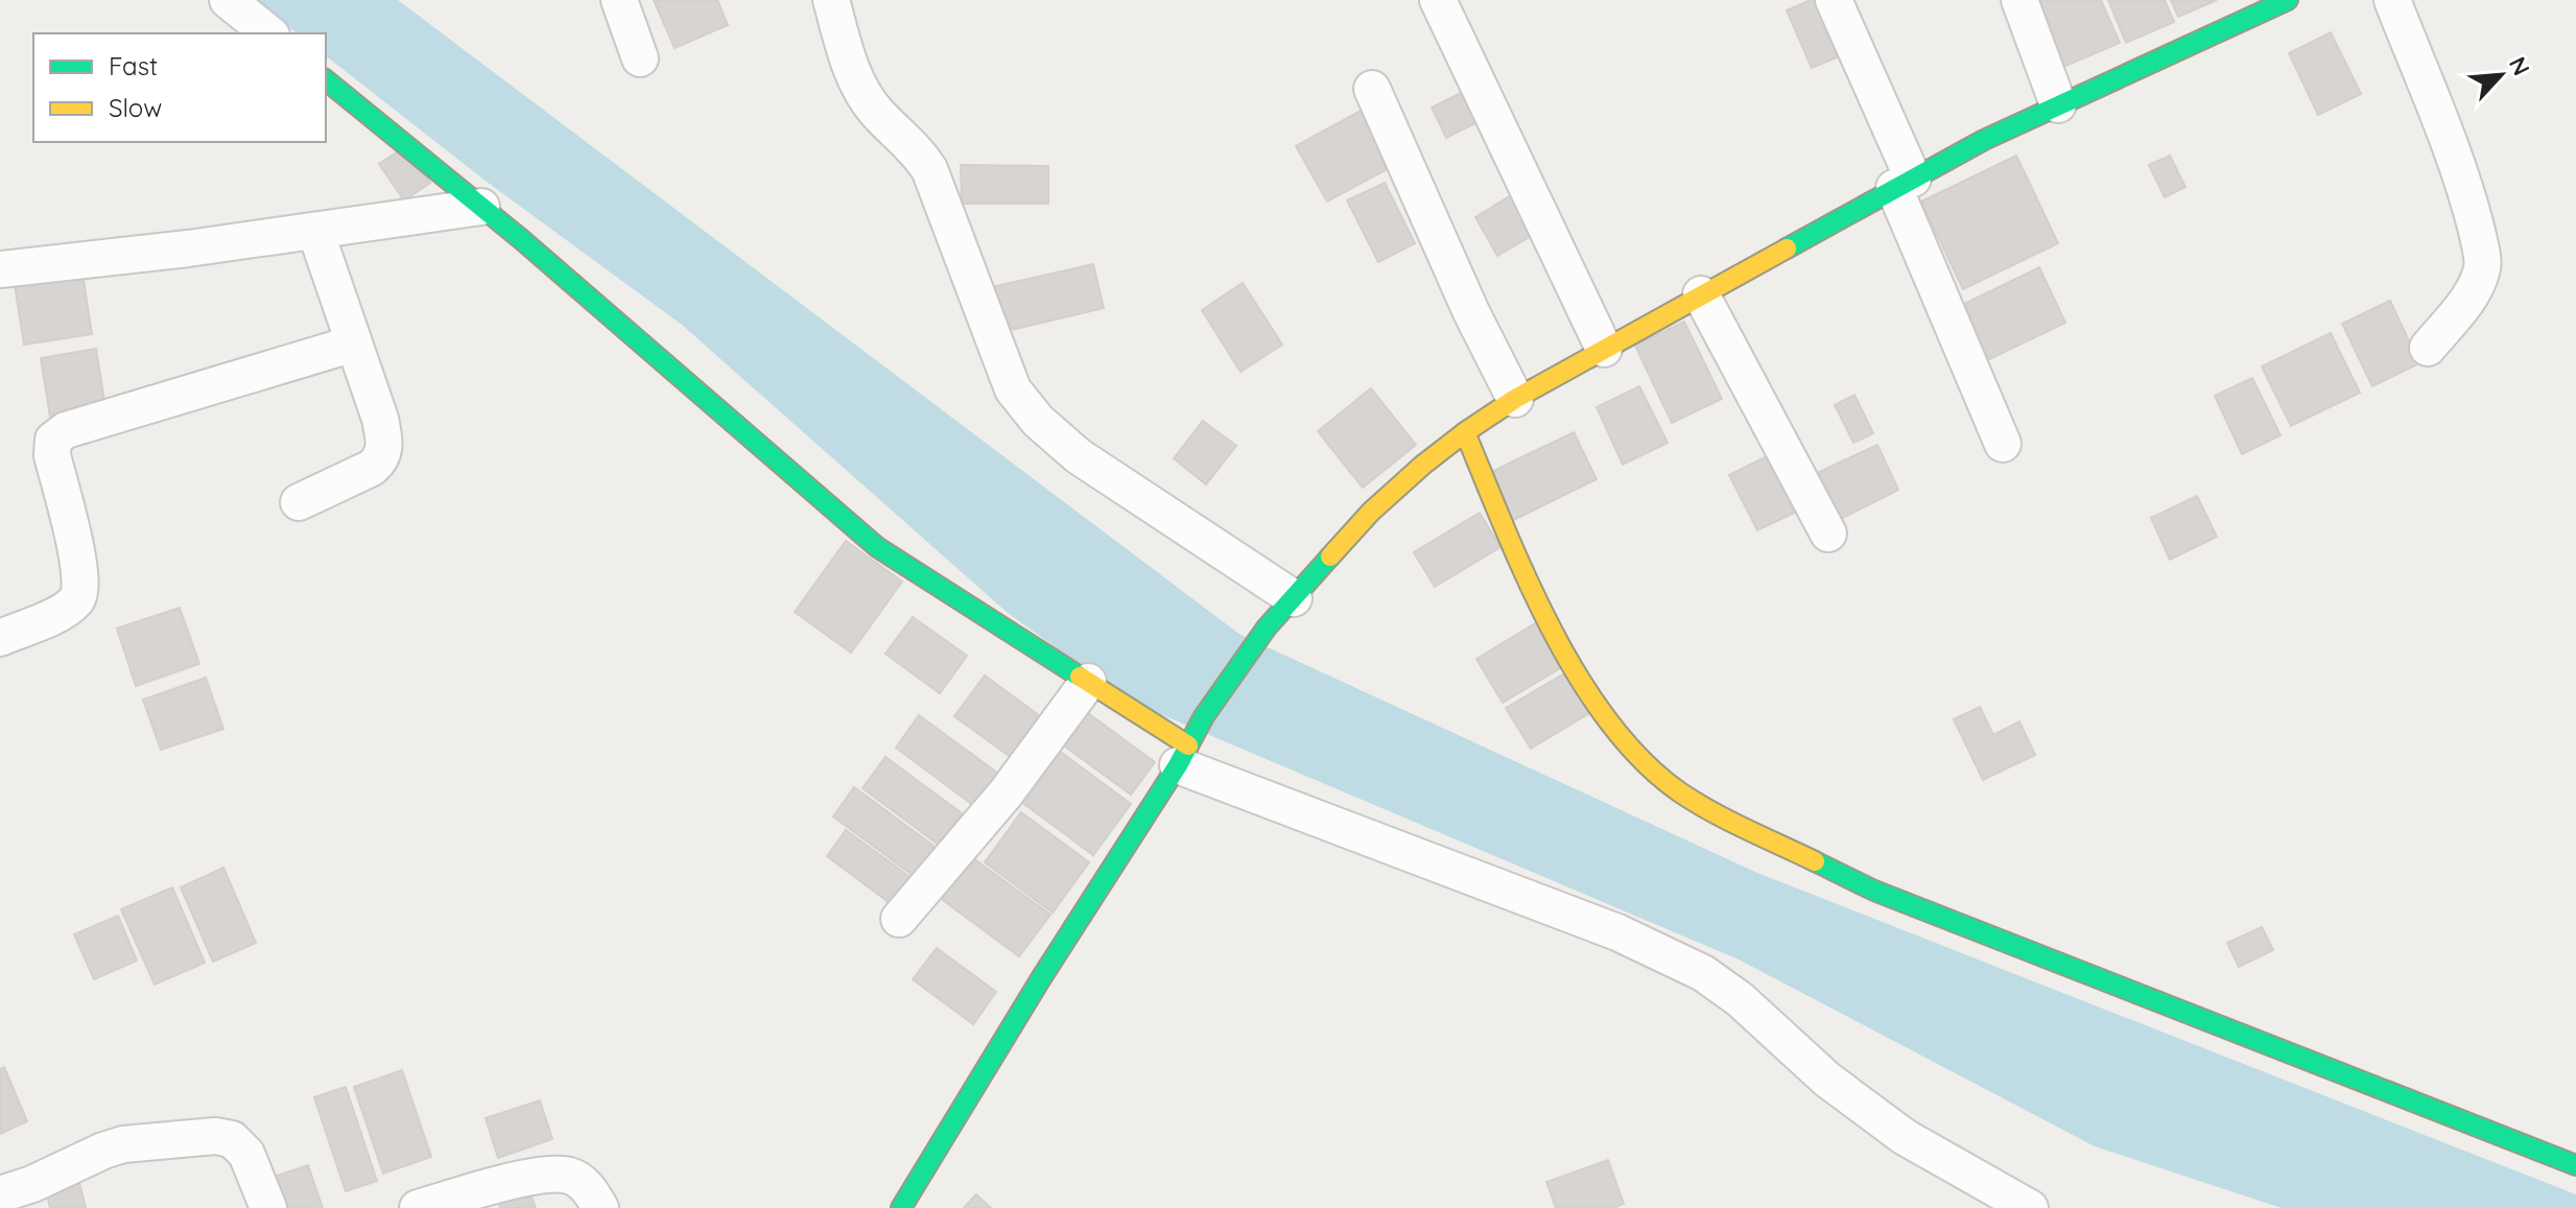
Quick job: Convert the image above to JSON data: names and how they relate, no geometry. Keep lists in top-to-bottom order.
{
  "legend": ["Fast", "Slow"],
  "north": "top right"
}
